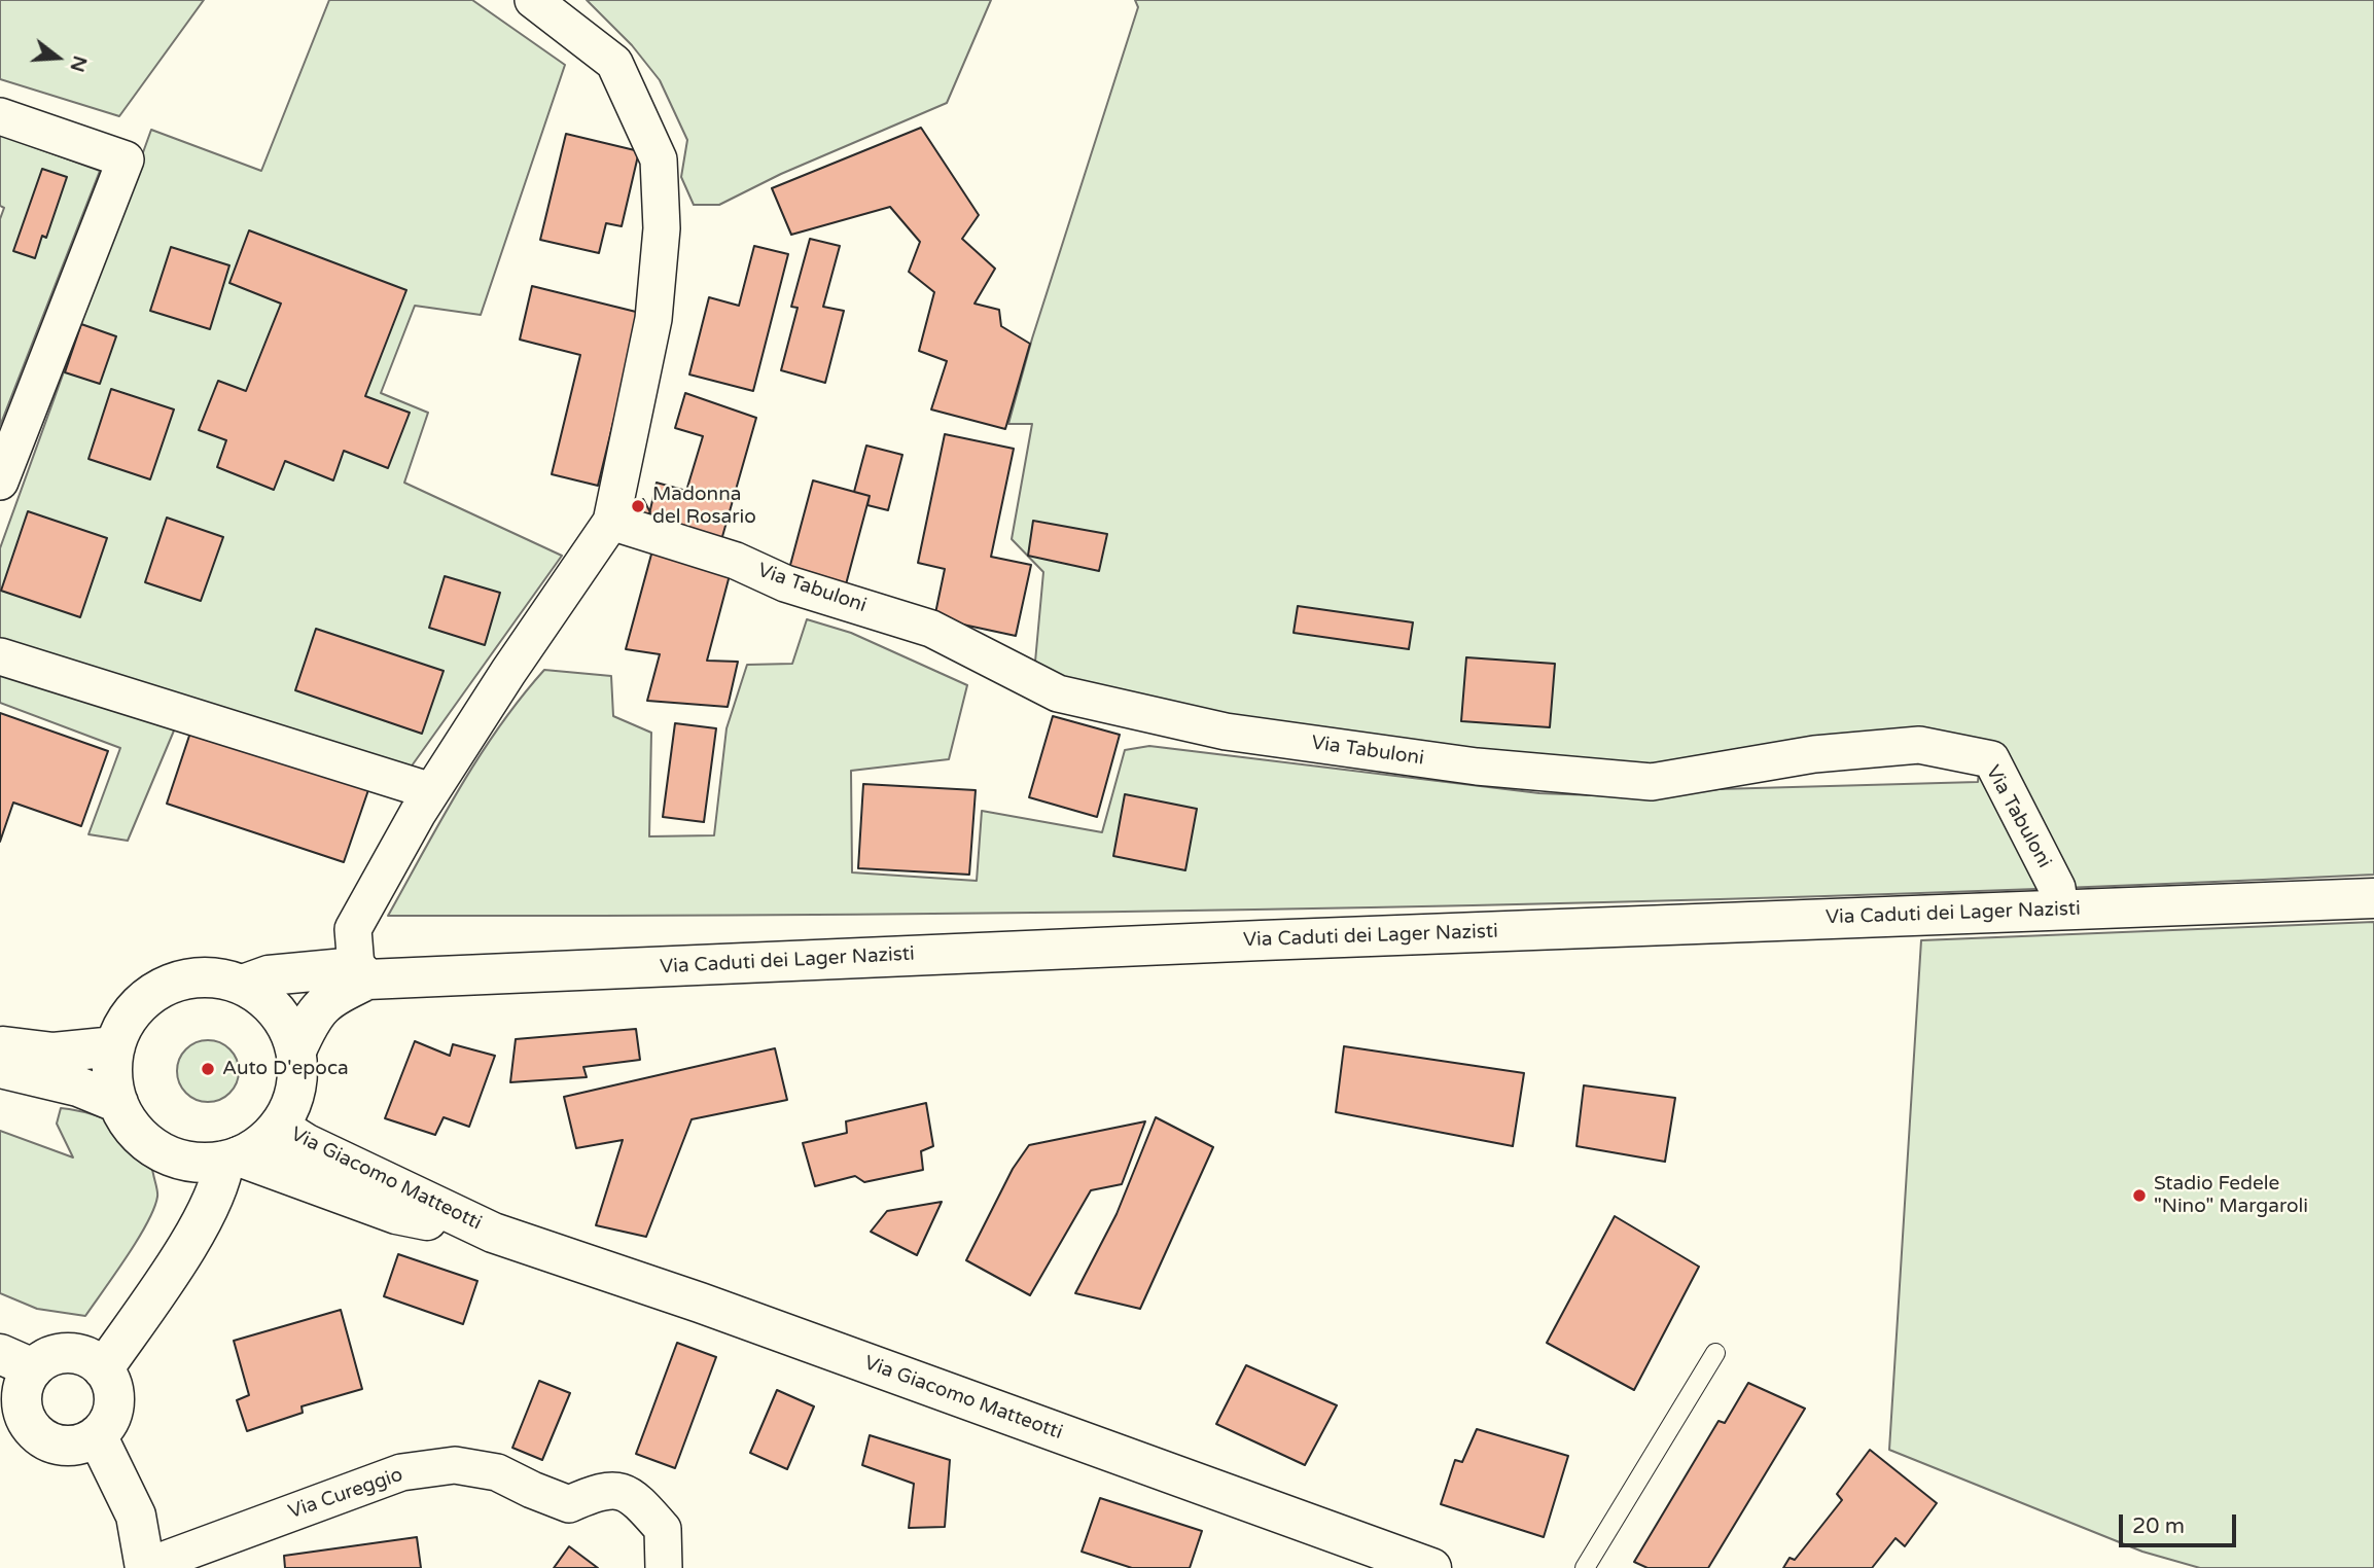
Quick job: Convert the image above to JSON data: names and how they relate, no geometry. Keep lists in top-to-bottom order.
{
  "streets": {
    "main road": ["Via Caduti dei Lager Nazisti", "Via Giacomo Matteotti", "Via Cureggio"],
    "street": ["Via Tabuloni"]
  },
  "crossings": [
    ["Via Tabuloni", "Via Caduti dei Lager Nazisti"],
    ["Via Caduti dei Lager Nazisti", "Via Giacomo Matteotti"]
  ],
  "places": ["Madonna del Rosario", "Auto D'epoca", "Stadio Fedele \"Nino\" Margaroli"],
  "scale_bar": "20 m",
  "north": "right"
}
